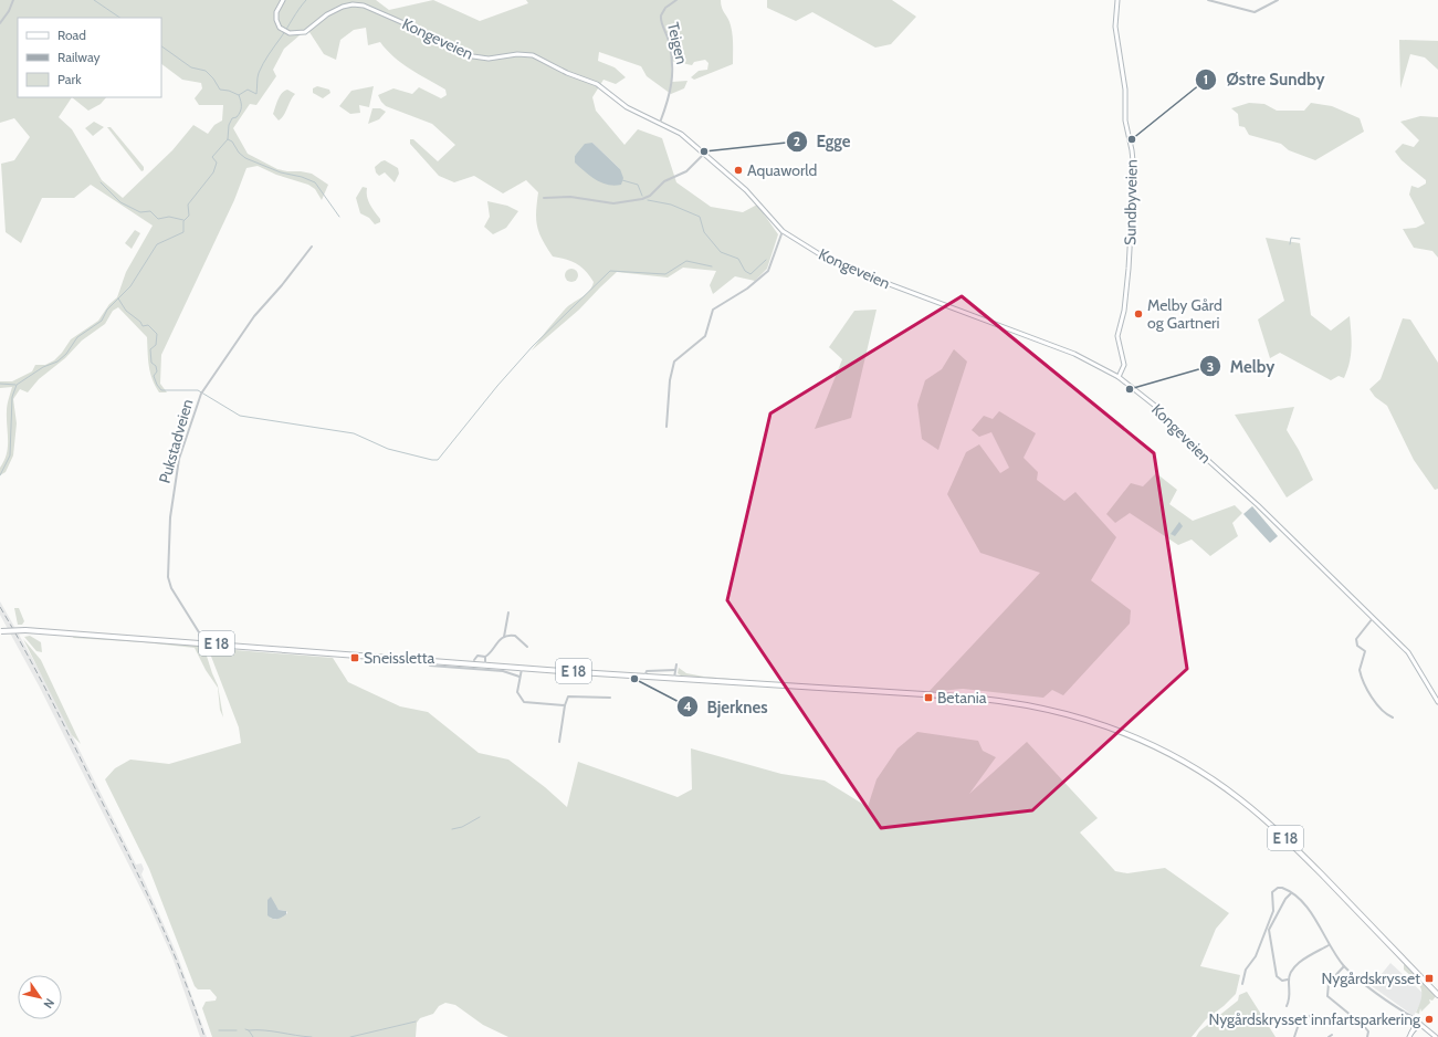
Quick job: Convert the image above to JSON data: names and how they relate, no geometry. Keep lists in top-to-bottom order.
{
  "streets": {
    "highway": ["E 18"],
    "main road": ["Kongeveien", "Sundbyveien"],
    "street": ["Teigen", "Pukstadveien"]
  },
  "crossings": [
    ["Kongeveien", "Teigen"],
    ["Kongeveien", "Sundbyveien"],
    ["Pukstadveien", "E 18"]
  ],
  "places": {
    "other": [
      "Østre Sundby",
      "Egge",
      "Aquaworld",
      "Melby Gård og Gartneri",
      "Melby",
      "Bjerknes",
      "Nygårdskrysset innfartsparkering"
    ],
    "transit": ["Sneissletta", "Betania", "Nygårdskrysset"]
  },
  "legend": ["Road", "Railway", "Park"],
  "north": "bottom right"
}
